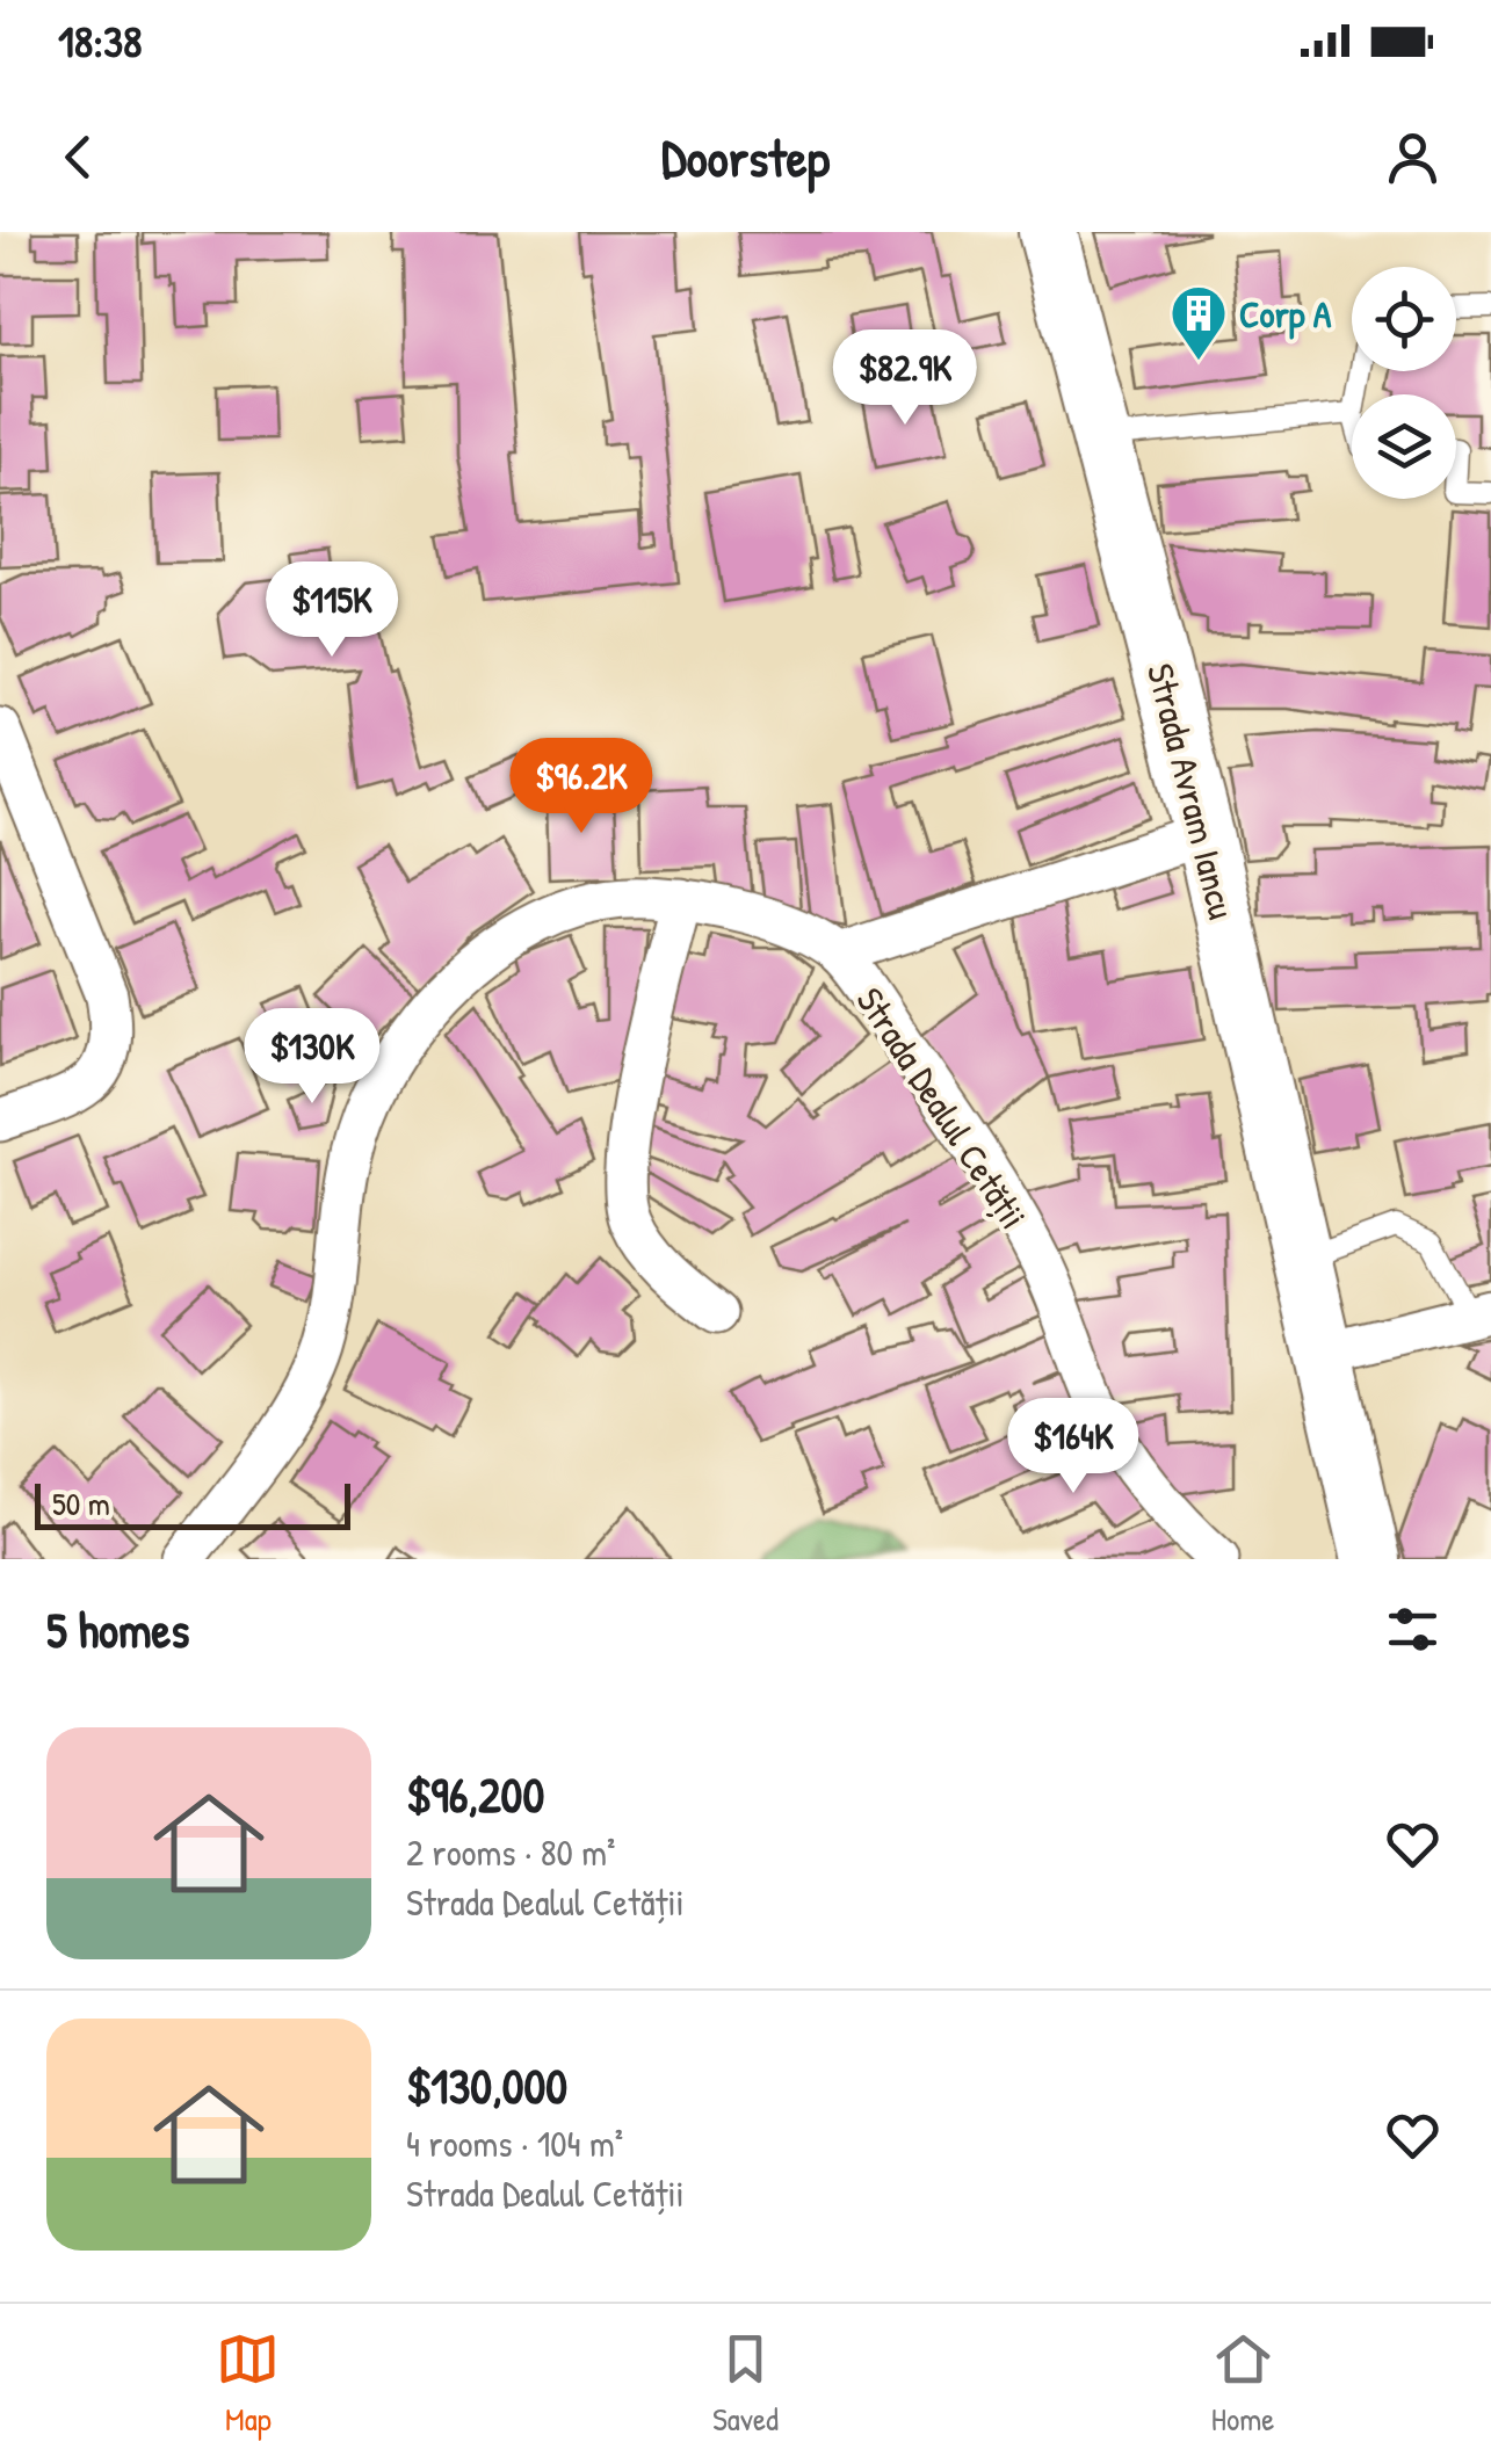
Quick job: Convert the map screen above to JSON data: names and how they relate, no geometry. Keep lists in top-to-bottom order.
{
  "streets": {
    "street": ["Strada Avram Iancu", "Strada Dealul Cetății"]
  },
  "crossings": [
    ["Strada Avram Iancu", "Strada Dealul Cetății"]
  ],
  "places": {
    "building": ["Corp A"]
  },
  "scale_bar": "50 m",
  "page": {
    "status": "18:38",
    "header": "Doorstep",
    "price": [
      "$82.9K",
      "$115K",
      "$96.2K",
      "$130K",
      "$164K"
    ],
    "scale": "50 m",
    "heading": "5 homes",
    "list": [
      {
        "name": "$96,200",
        "note": "2 rooms · 80 m² · Strada Dealul Cetății"
      },
      {
        "name": "$130,000",
        "note": "4 rooms · 104 m² · Strada Dealul Cetății"
      }
    ],
    "tabs": ["Map", "Saved", "Home"]
  }
}
